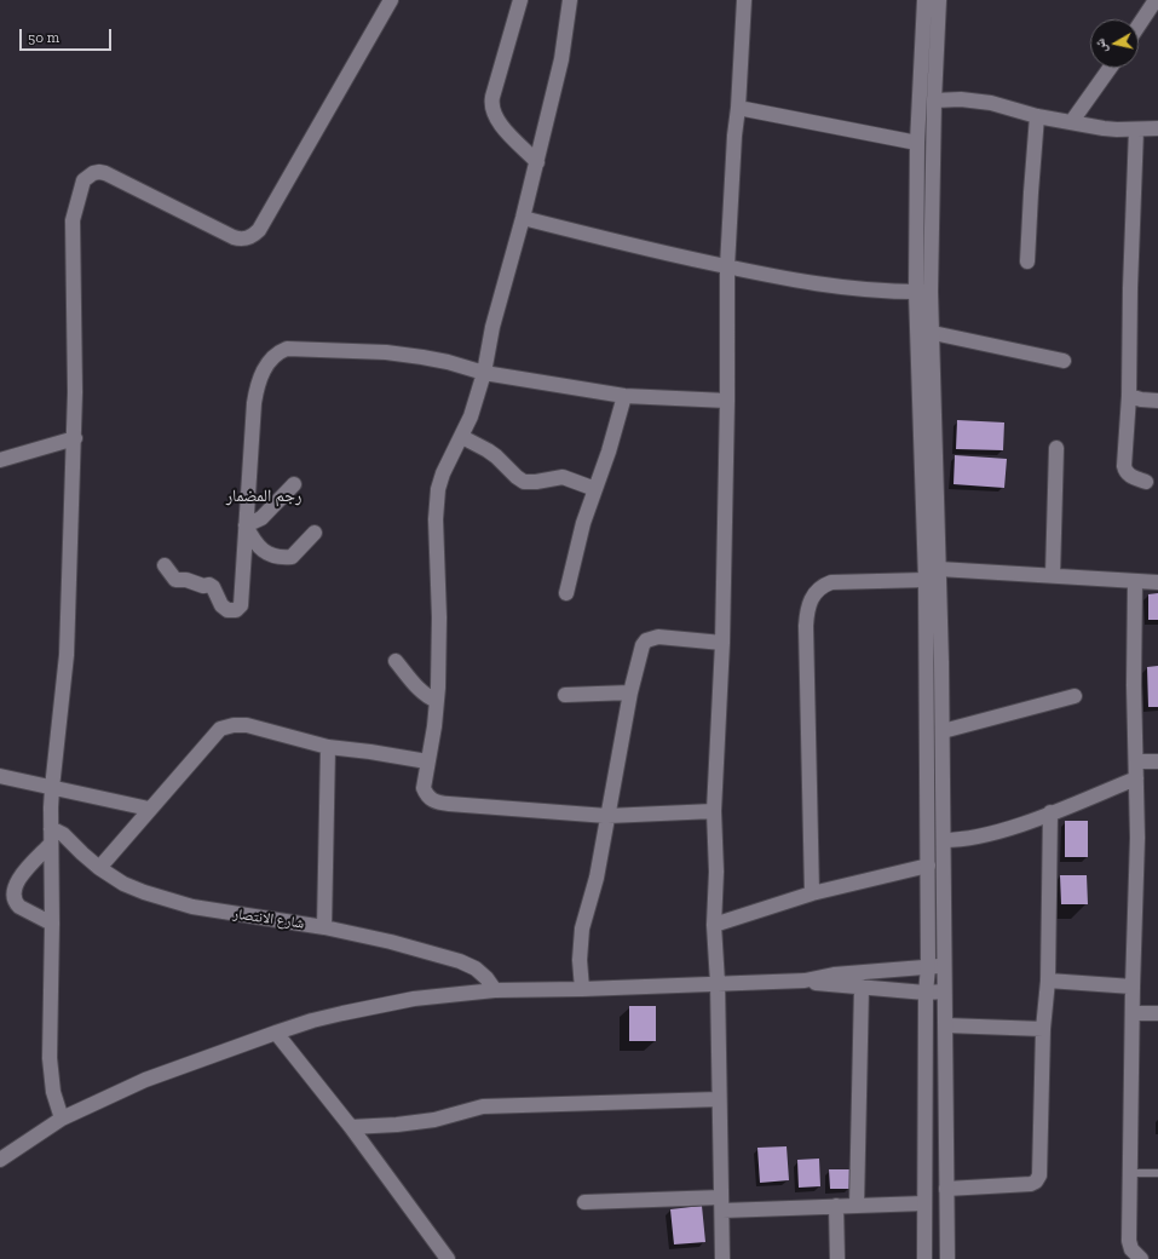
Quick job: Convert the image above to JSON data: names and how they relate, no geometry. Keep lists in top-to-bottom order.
{
  "streets": {
    "street": ["شارع الانتصار"]
  },
  "districts": ["رجم المضمار"],
  "scale_bar": "50 m",
  "north": "left"
}
